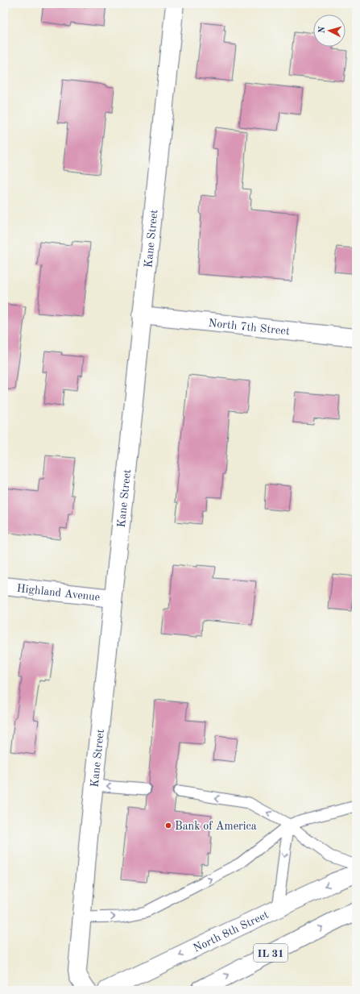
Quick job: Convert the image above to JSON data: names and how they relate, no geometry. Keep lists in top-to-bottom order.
{
  "streets": {
    "street": [
      "Kane Street",
      "North 7th Street",
      "Highland Avenue",
      "North 8th Street",
      "IL 31"
    ]
  },
  "crossings": [
    ["Kane Street", "North 7th Street"],
    ["Kane Street", "Highland Avenue"]
  ],
  "places": ["Bank of America"],
  "north": "left"
}
